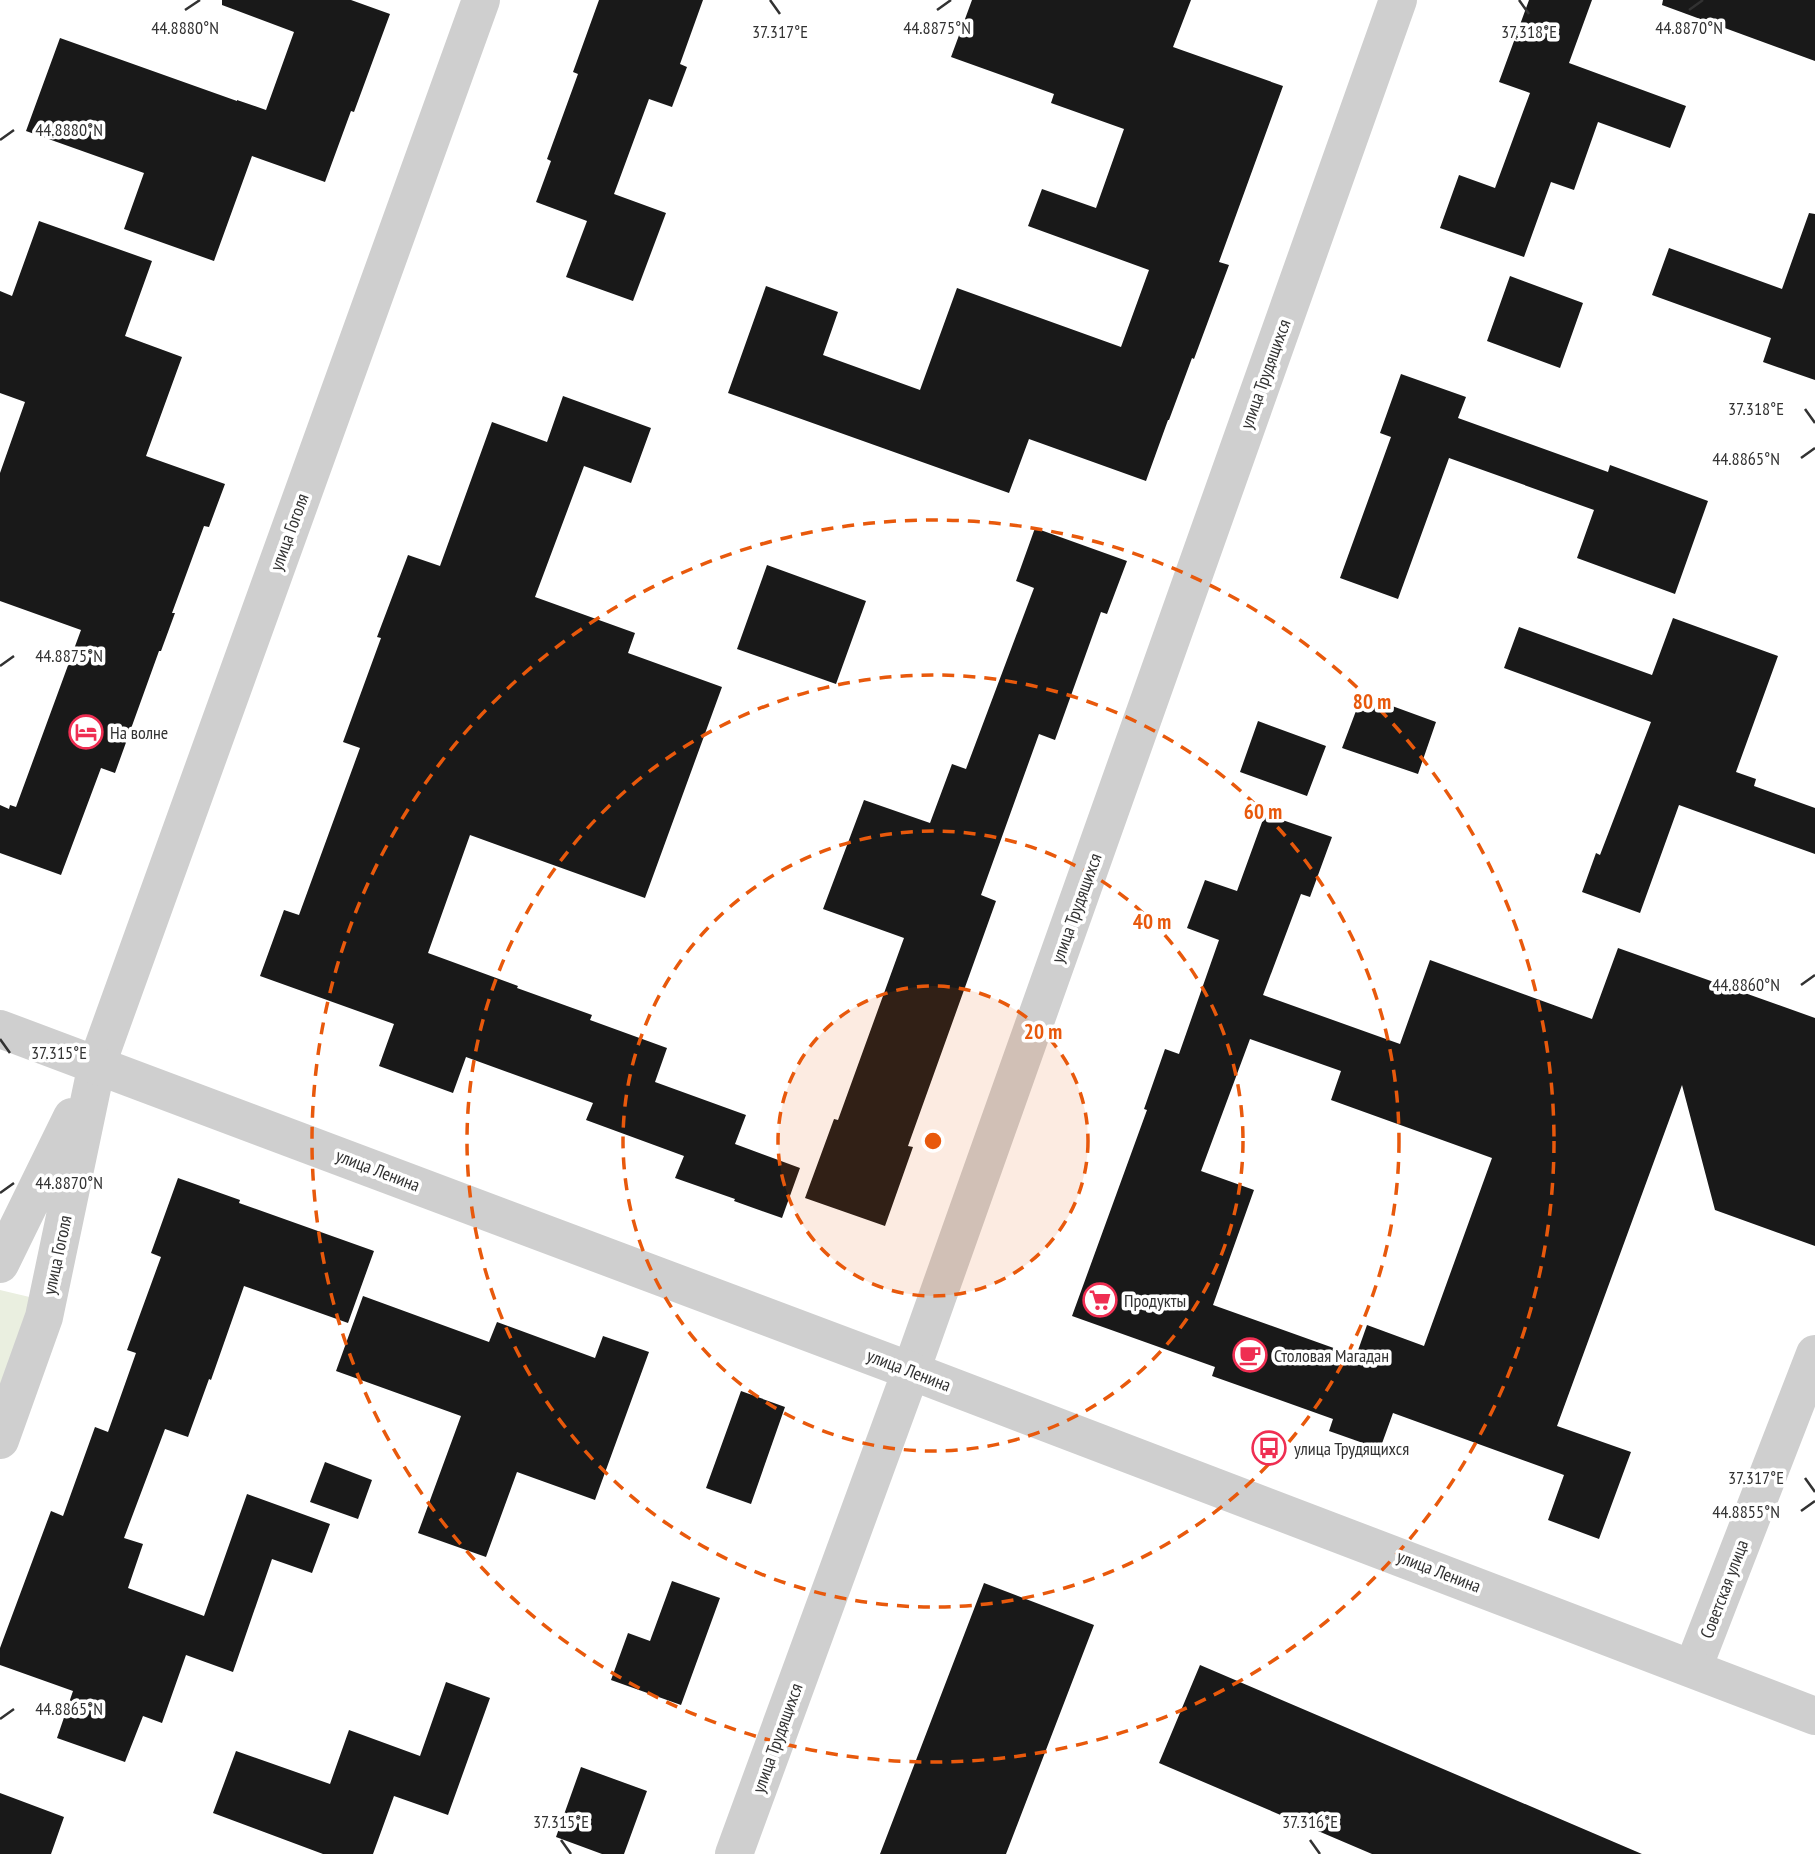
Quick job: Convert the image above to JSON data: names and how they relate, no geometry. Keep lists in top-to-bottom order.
{
  "streets": {
    "street": [
      "улица Трудящихся",
      "улица Гоголя",
      "улица Ленина",
      "Советская улица"
    ]
  },
  "crossings": [
    ["улица Трудящихся", "улица Ленина"],
    ["улица Гоголя", "улица Ленина"],
    ["улица Ленина", "Советская улица"]
  ],
  "places": {
    "hotel": ["На волне"],
    "supermarket": ["Продукты"],
    "cafe": ["Столовая Магадан"],
    "bus stop": ["улица Трудящихся"]
  },
  "coordinates": [
    "44.8880°N",
    "44.8875°N",
    "44.8870°N",
    "37.318°E",
    "37.317°E",
    "44.8865°N",
    "44.8860°N",
    "37.315°E",
    "44.8855°N",
    "37.316°E"
  ],
  "rings": [
    "80 m",
    "60 m",
    "40 m",
    "20 m"
  ]
}
